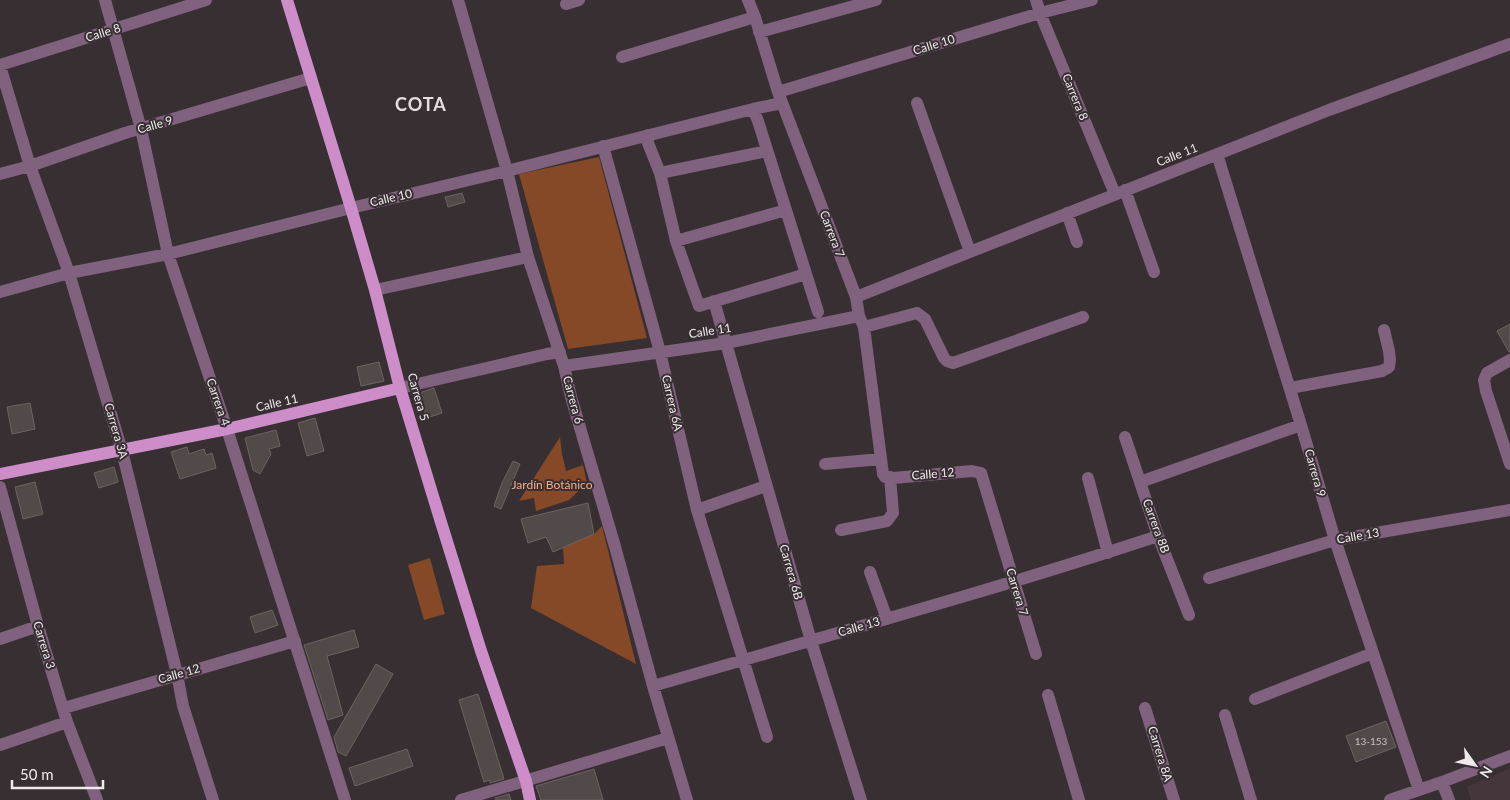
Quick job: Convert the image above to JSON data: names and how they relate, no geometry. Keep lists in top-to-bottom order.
{
  "streets": {
    "main road": ["Calle 11", "Carrera 5"],
    "street": [
      "Calle 8",
      "Calle 10",
      "Carrera 8",
      "Calle 9",
      "Carrera 7",
      "Carrera 6",
      "Carrera 4",
      "Carrera 6A",
      "Carrera 3A",
      "Carrera 9",
      "Calle 12",
      "Carrera 8B",
      "Calle 13",
      "Carrera 6B",
      "Carrera 3",
      "Carrera 8A"
    ]
  },
  "crossings": [
    ["Calle 8", "Carrera 4"],
    ["Calle 8", "Carrera 3A"],
    ["Calle 10", "Carrera 8"],
    ["Calle 10", "Carrera 7"],
    ["Calle 10", "Carrera 5"],
    ["Calle 10", "Carrera 6"],
    ["Calle 10", "Carrera 4"],
    ["Calle 10", "Carrera 6A"],
    ["Calle 10", "Carrera 3A"],
    ["Carrera 8", "Calle 11"],
    ["Calle 9", "Carrera 5"],
    ["Calle 9", "Carrera 4"],
    ["Calle 9", "Carrera 3A"],
    ["Calle 11", "Carrera 7"],
    ["Calle 11", "Carrera 5"],
    ["Calle 11", "Carrera 6"],
    ["Calle 11", "Carrera 4"],
    ["Calle 11", "Carrera 6A"],
    ["Calle 11", "Carrera 3A"],
    ["Calle 11", "Carrera 9"],
    ["Calle 11", "Carrera 6B"],
    ["Carrera 7", "Calle 12"],
    ["Carrera 7", "Calle 13"],
    ["Carrera 6", "Calle 13"],
    ["Carrera 4", "Calle 12"],
    ["Carrera 6A", "Calle 13"],
    ["Carrera 3A", "Calle 12"],
    ["Carrera 9", "Calle 13"],
    ["Calle 12", "Carrera 3"],
    ["Carrera 8B", "Calle 13"],
    ["Calle 13", "Carrera 6B"]
  ],
  "districts": ["COTA"],
  "parks": ["Jardín Botánico"],
  "house_numbers": ["13-153"],
  "scale_bar": "50 m",
  "north": "bottom right"
}
